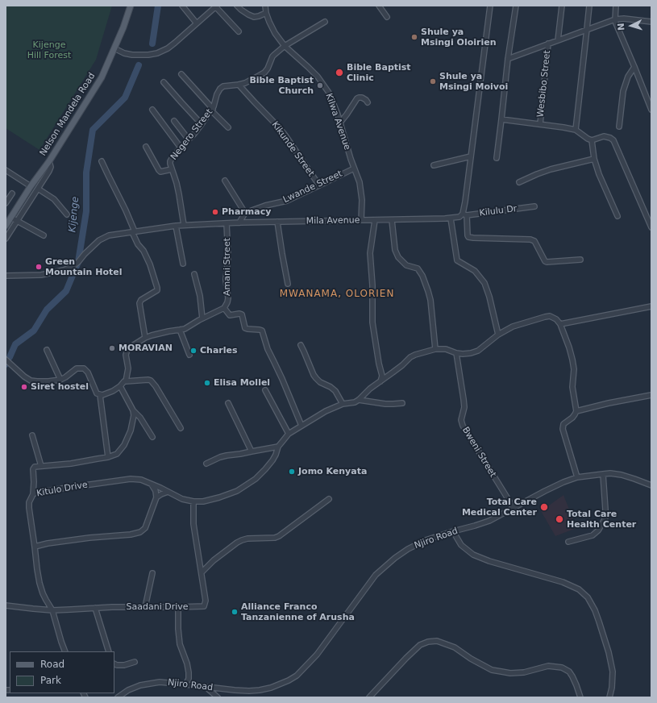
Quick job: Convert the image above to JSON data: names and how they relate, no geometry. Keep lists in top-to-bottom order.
{
  "streets": {
    "main road": ["Nelson Mandela Road"],
    "street": [
      "Wesbibo Street",
      "Kilwa Avenue",
      "Negero Street",
      "Kikunde Street",
      "Lwande Street",
      "Kilulu Dr",
      "Mila Avenue",
      "Amani Street",
      "Bweni Street",
      "Kitulo Drive",
      "Njiro Road",
      "Saadani Drive"
    ]
  },
  "crossings": [
    ["Kilwa Avenue", "Negero Street"],
    ["Kilwa Avenue", "Lwande Street"],
    ["Kilwa Avenue", "Mila Avenue"],
    ["Negero Street", "Kikunde Street"],
    ["Negero Street", "Mila Avenue"],
    ["Kikunde Street", "Lwande Street"],
    ["Kilulu Dr", "Mila Avenue"],
    ["Mila Avenue", "Amani Street"],
    ["Bweni Street", "Njiro Road"],
    ["Kitulo Drive", "Saadani Drive"]
  ],
  "districts": ["MWANAMA, OLORIEN"],
  "water": ["Kijenge"],
  "parks": ["Kijenge Hill Forest"],
  "places": [
    "Shule ya Msingi Oloirien",
    "Bible Baptist Clinic",
    "Shule ya Msingi Moivoi",
    "Bible Baptist Church",
    "Pharmacy",
    "Green Mountain Hotel",
    "MORAVIAN",
    "Charles",
    "Elisa Mollel",
    "Siret hostel",
    "Jomo Kenyata",
    "Total Care Medical Center",
    "Total Care Health Center",
    "Alliance Franco Tanzanienne of Arusha"
  ],
  "legend": ["Road", "Park"],
  "north": "left"
}
